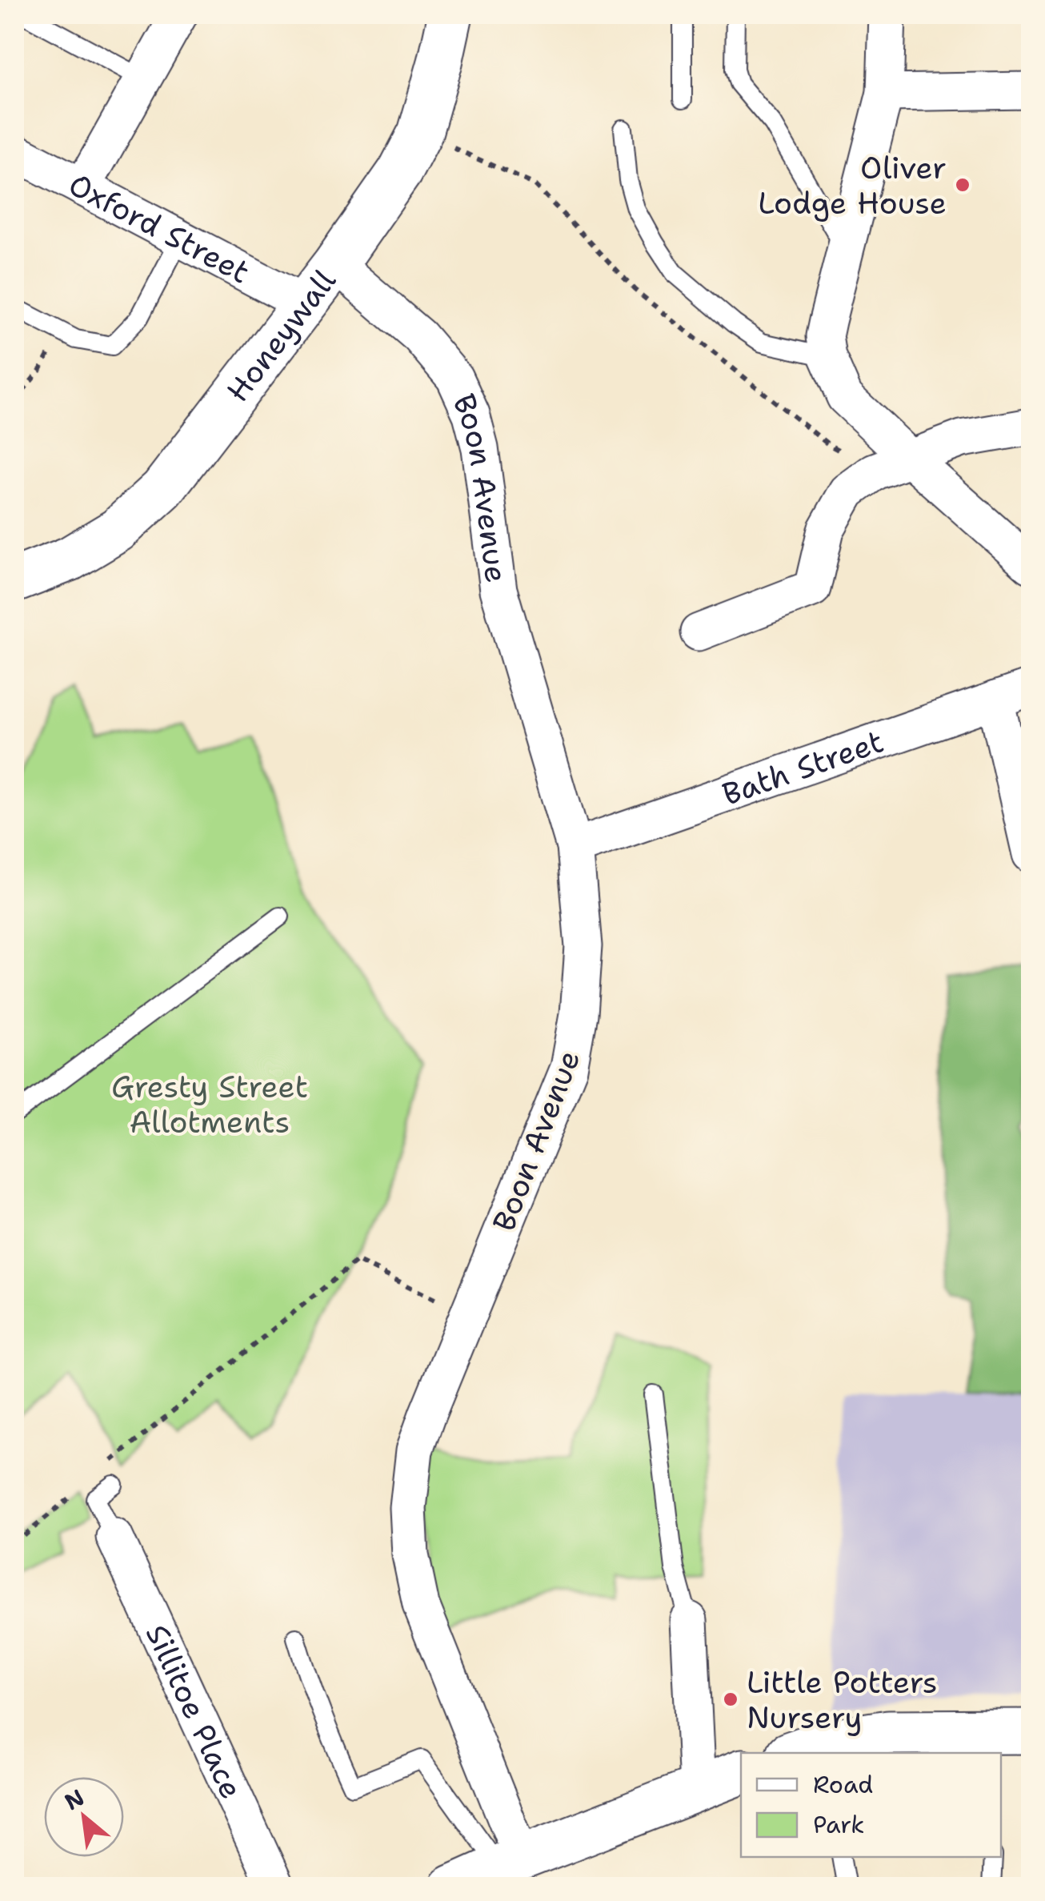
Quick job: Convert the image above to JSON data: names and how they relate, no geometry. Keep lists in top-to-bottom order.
{
  "streets": {
    "street": [
      "Oxford Street",
      "Honeywall",
      "Boon Avenue",
      "Bath Street",
      "Sillitoe Place"
    ]
  },
  "crossings": [
    ["Oxford Street", "Honeywall"],
    ["Honeywall", "Boon Avenue"],
    ["Boon Avenue", "Bath Street"]
  ],
  "parks": ["Gresty Street Allotments"],
  "places": ["Oliver Lodge House", "Little Potters Nursery"],
  "legend": ["Road", "Park"],
  "north": "top left"
}
